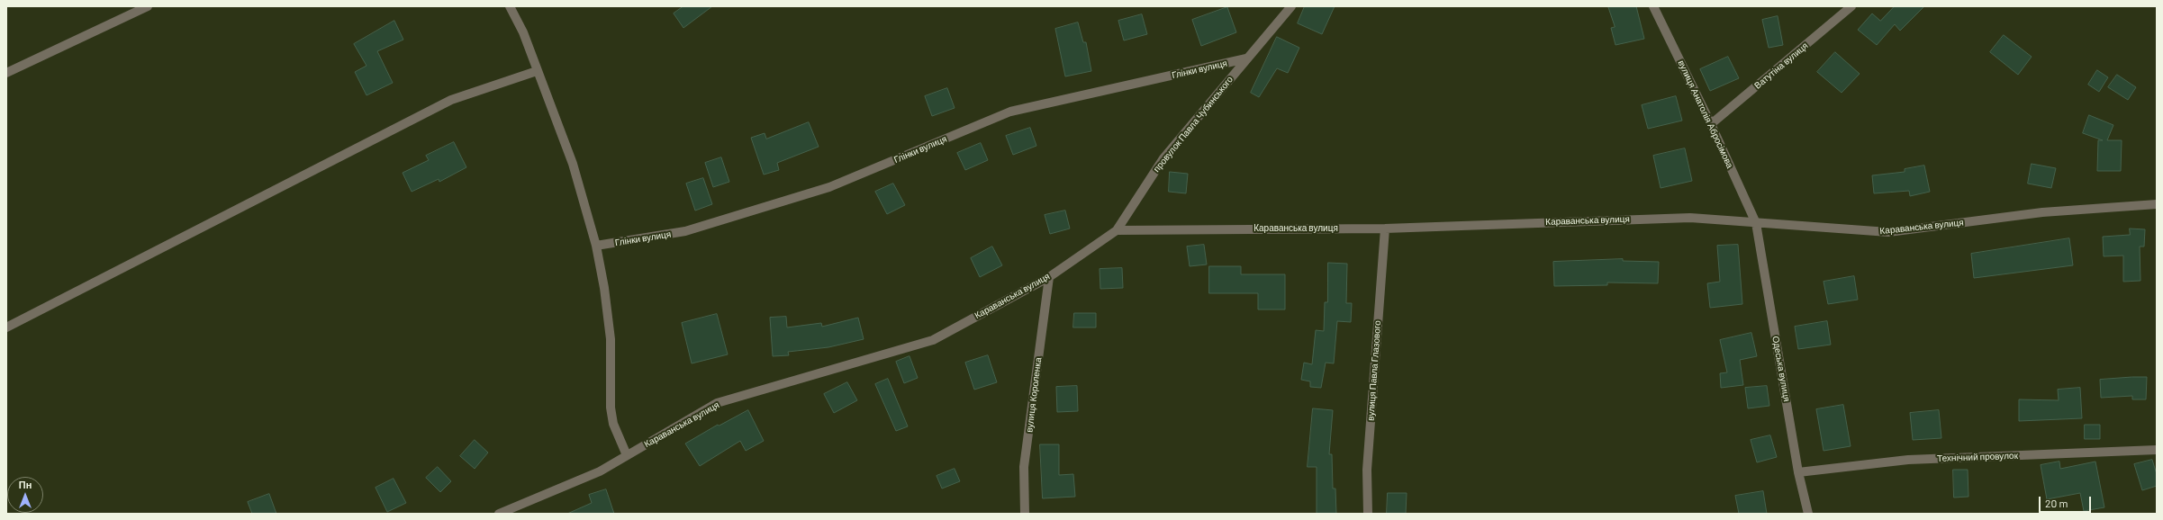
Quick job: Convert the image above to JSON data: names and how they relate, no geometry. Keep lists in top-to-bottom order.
{
  "streets": {
    "street": [
      "Ватутіна вулиця",
      "Глінки вулиця",
      "вулиця Анатолія Абросімова",
      "провулок Павла Чубинського",
      "Караванська вулиця",
      "Одеська вулиця",
      "вулиця Павла Глазового",
      "вулиця Короленка",
      "Технічний провулок"
    ]
  },
  "crossings": [
    ["Ватутіна вулиця", "вулиця Анатолія Абросімова"],
    ["Глінки вулиця", "провулок Павла Чубинського"],
    ["вулиця Анатолія Абросімова", "Караванська вулиця"],
    ["вулиця Анатолія Абросімова", "Одеська вулиця"],
    ["провулок Павла Чубинського", "Караванська вулиця"],
    ["Караванська вулиця", "Одеська вулиця"],
    ["Караванська вулиця", "вулиця Павла Глазового"],
    ["Караванська вулиця", "вулиця Короленка"],
    ["Одеська вулиця", "Технічний провулок"]
  ],
  "scale_bar": "20 m",
  "north": "top"
}
